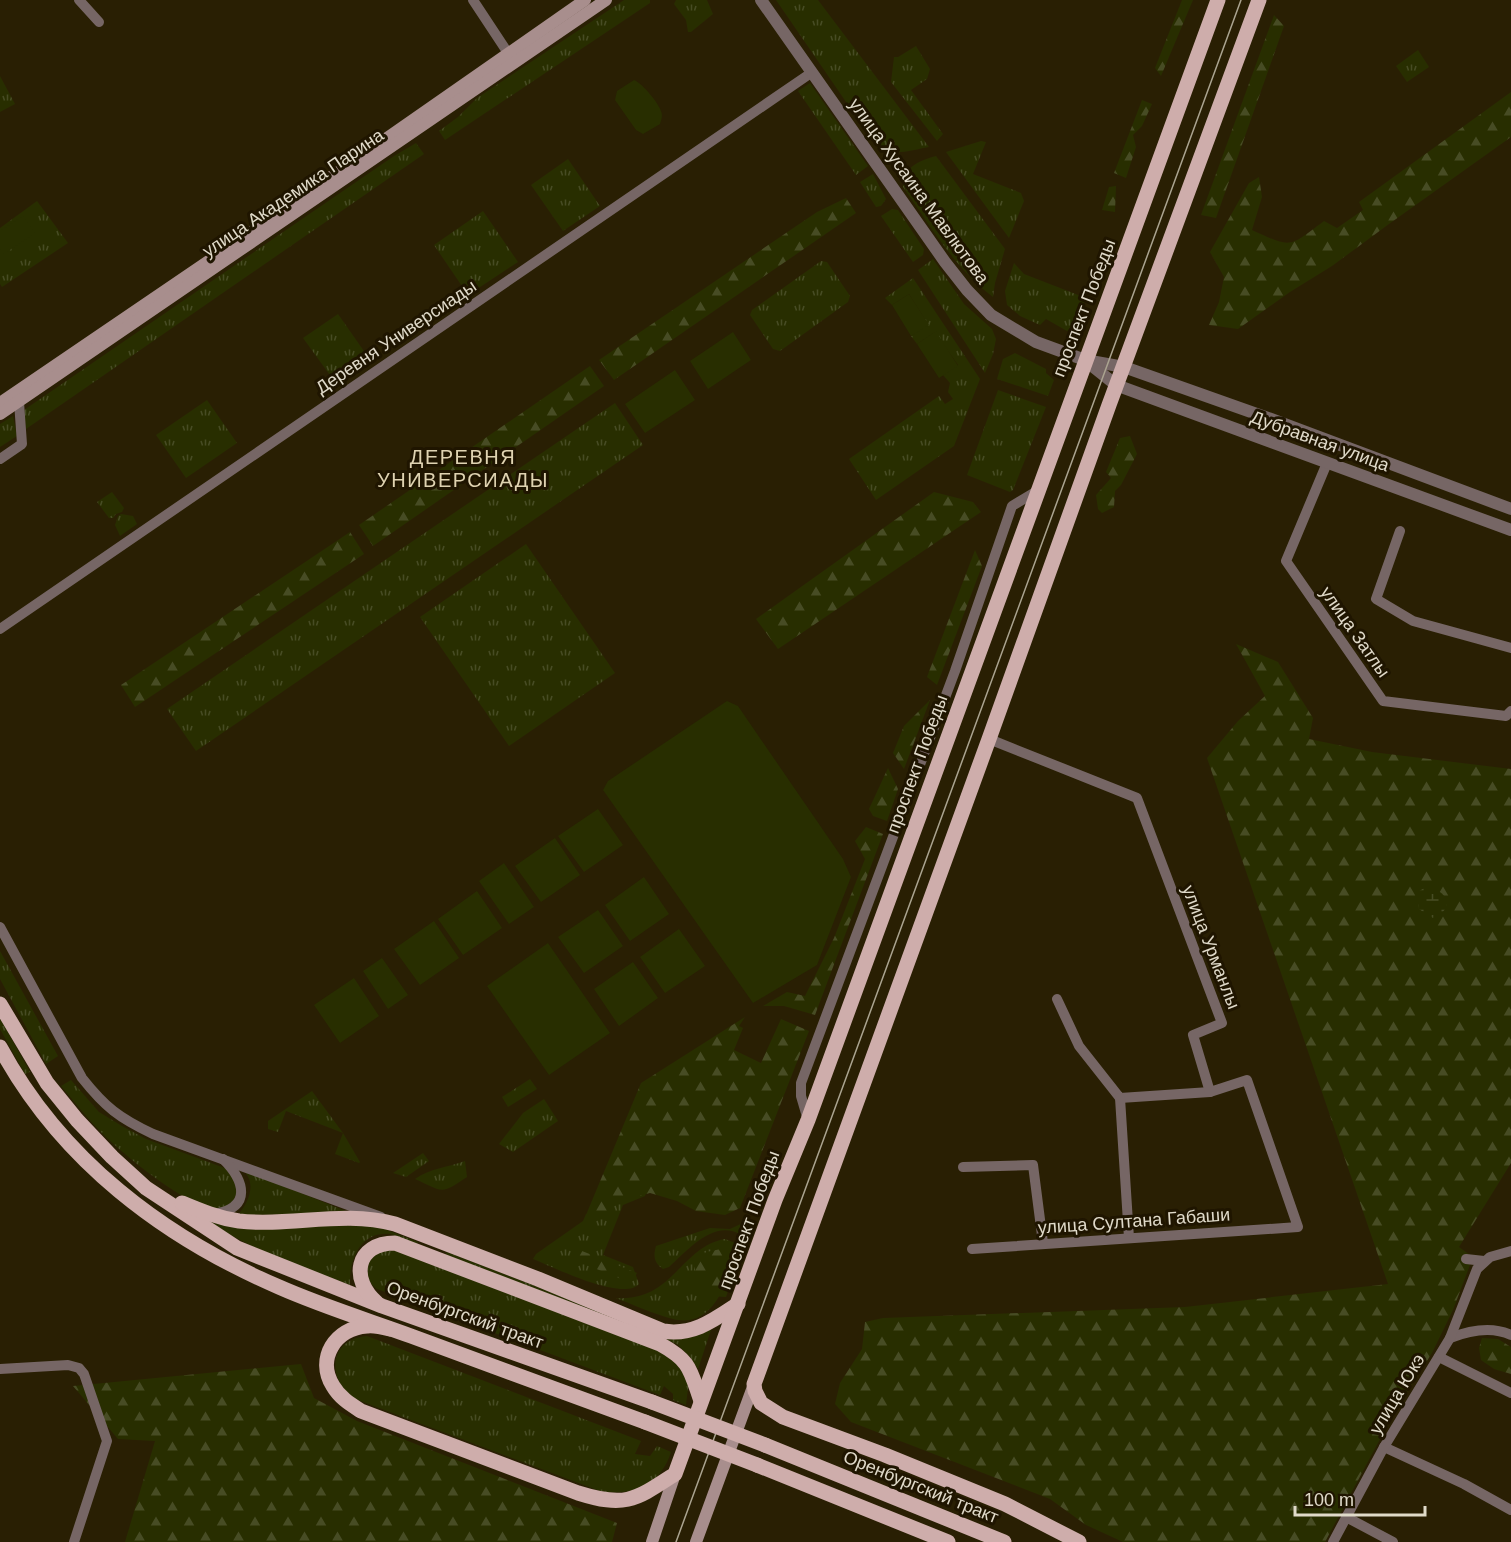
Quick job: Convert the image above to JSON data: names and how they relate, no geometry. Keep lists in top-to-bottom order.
{
  "streets": {
    "main road": ["улица Академика Парина", "проспект Победы", "Оренбургский тракт"],
    "street": [
      "улица Хусаина Мавлютова",
      "Деревня Универсиады",
      "Дубравная улица",
      "улица Затлы",
      "улица Урманлы",
      "улица Султана Габаши",
      "улица Юкэ"
    ]
  },
  "crossings": [
    ["улица Хусаина Мавлютова", "проспект Победы"],
    ["улица Хусаина Мавлютова", "Деревня Универсиады"],
    ["улица Хусаина Мавлютова", "Дубравная улица"],
    ["проспект Победы", "Дубравная улица"],
    ["Дубравная улица", "улица Затлы"],
    ["улица Урманлы", "улица Султана Габаши"]
  ],
  "districts": ["ДЕРЕВНЯ УНИВЕРСИАДЫ"],
  "scale_bar": "100 m"
}
